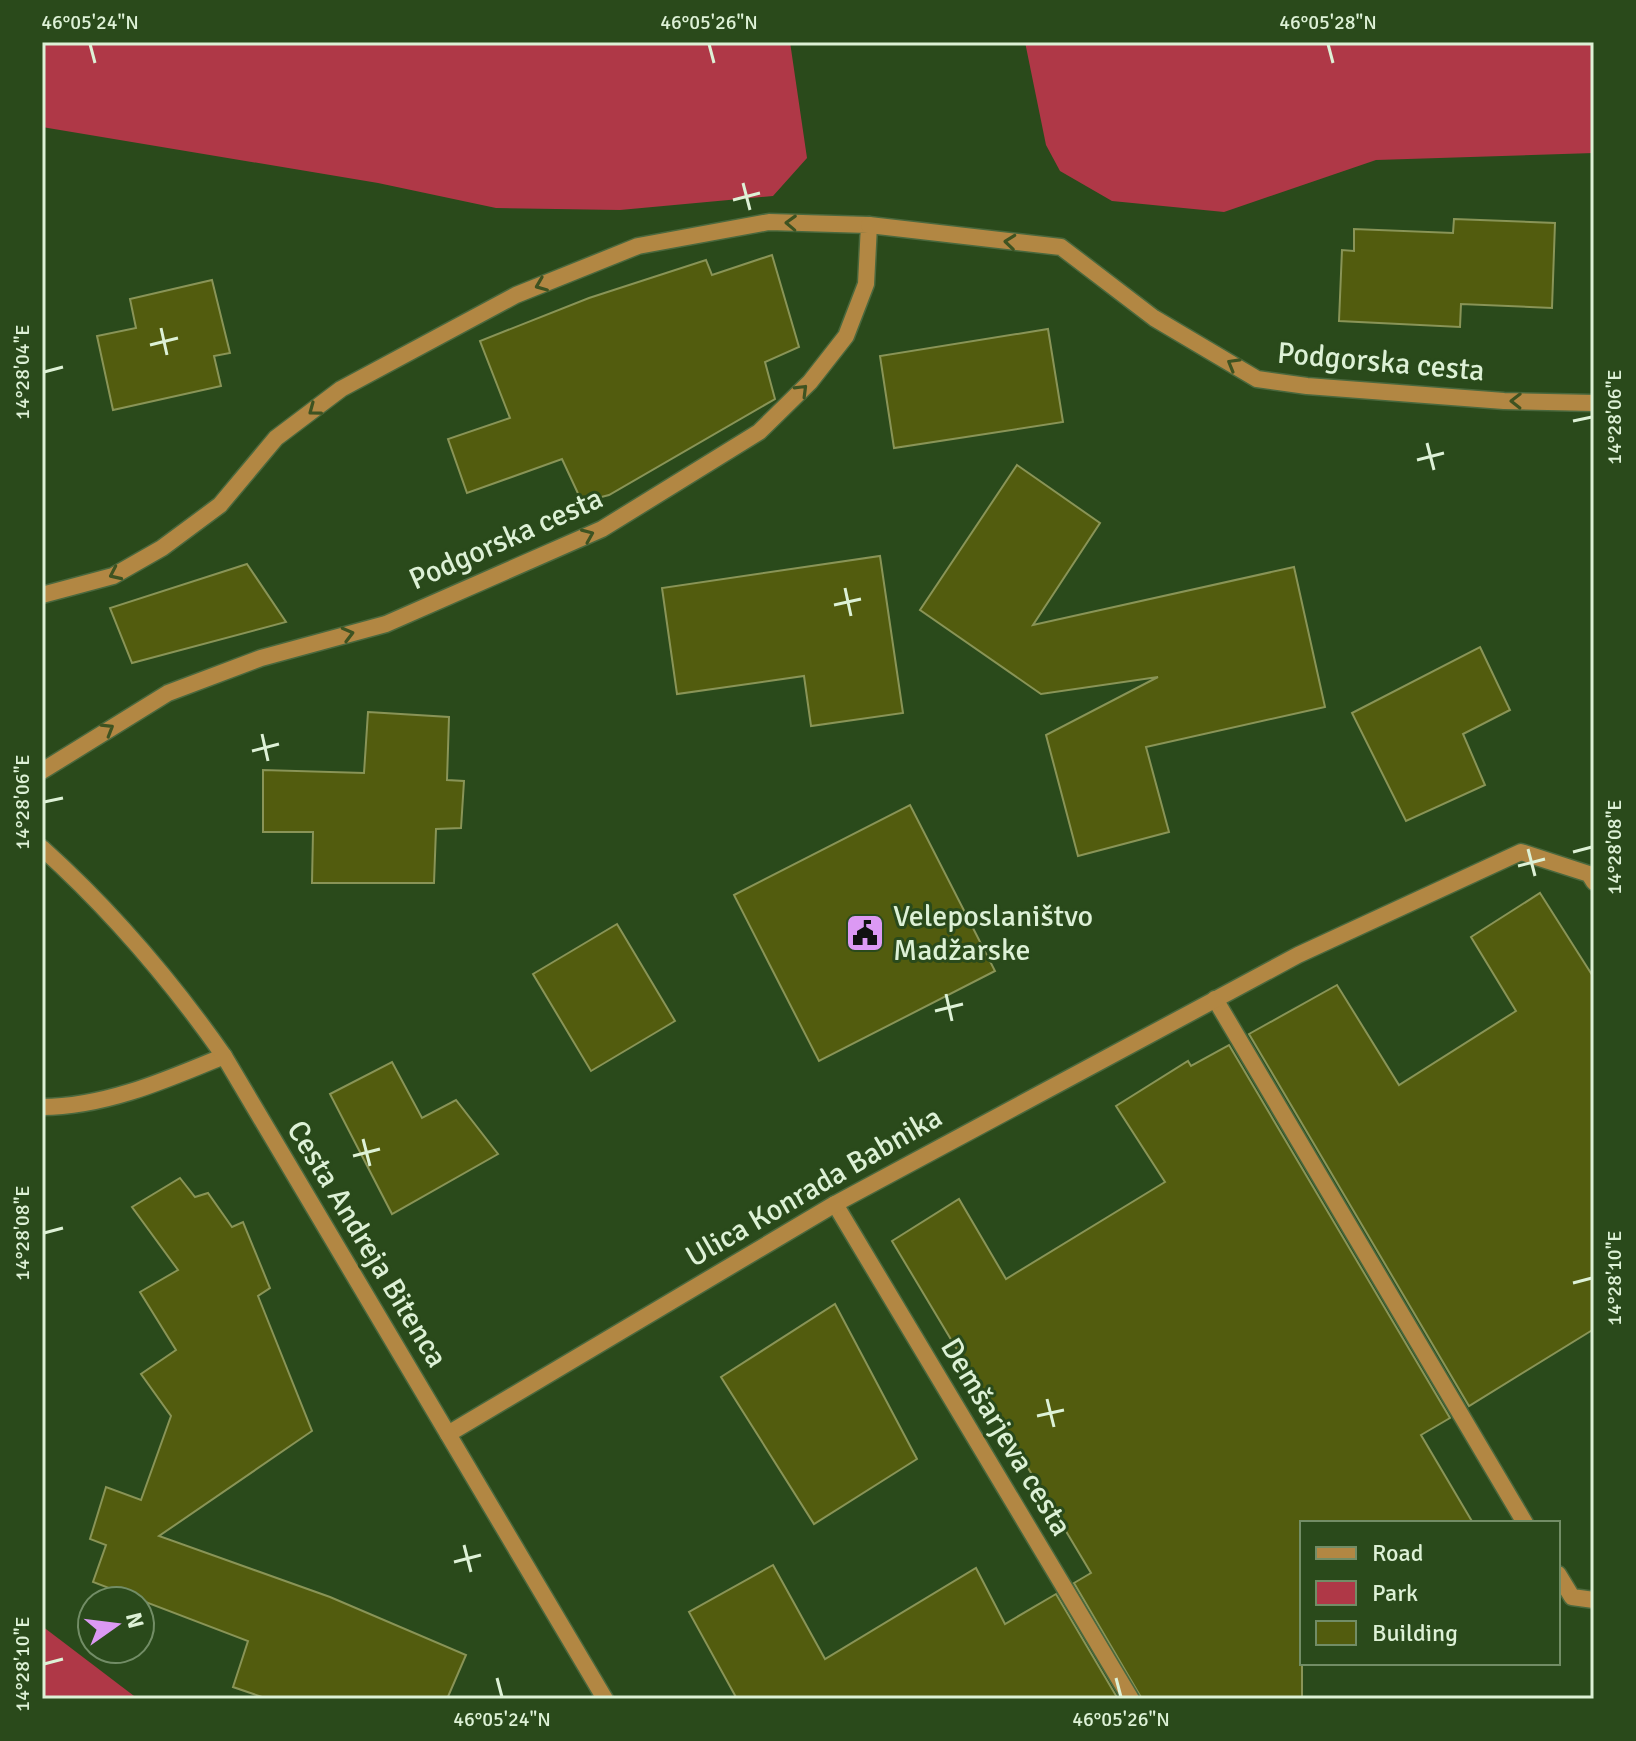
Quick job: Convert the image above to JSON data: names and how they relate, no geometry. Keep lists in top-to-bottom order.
{
  "streets": {
    "street": [
      "Podgorska cesta",
      "Ulica Konrada Babnika",
      "Cesta Andreja Bitenca",
      "Demšarjeva cesta"
    ]
  },
  "crossings": [
    ["Ulica Konrada Babnika", "Cesta Andreja Bitenca"],
    ["Ulica Konrada Babnika", "Demšarjeva cesta"]
  ],
  "places": {
    "public building": ["Veleposlaništvo Madžarske"]
  },
  "legend": ["Road", "Park", "Building"],
  "north": "right",
  "coordinates": [
    "46°05'24\"N",
    "46°05'26\"N",
    "46°05'28\"N",
    "14°28'04\"E",
    "14°28'06\"E",
    "14°28'08\"E",
    "14°28'10\"E"
  ]
}
